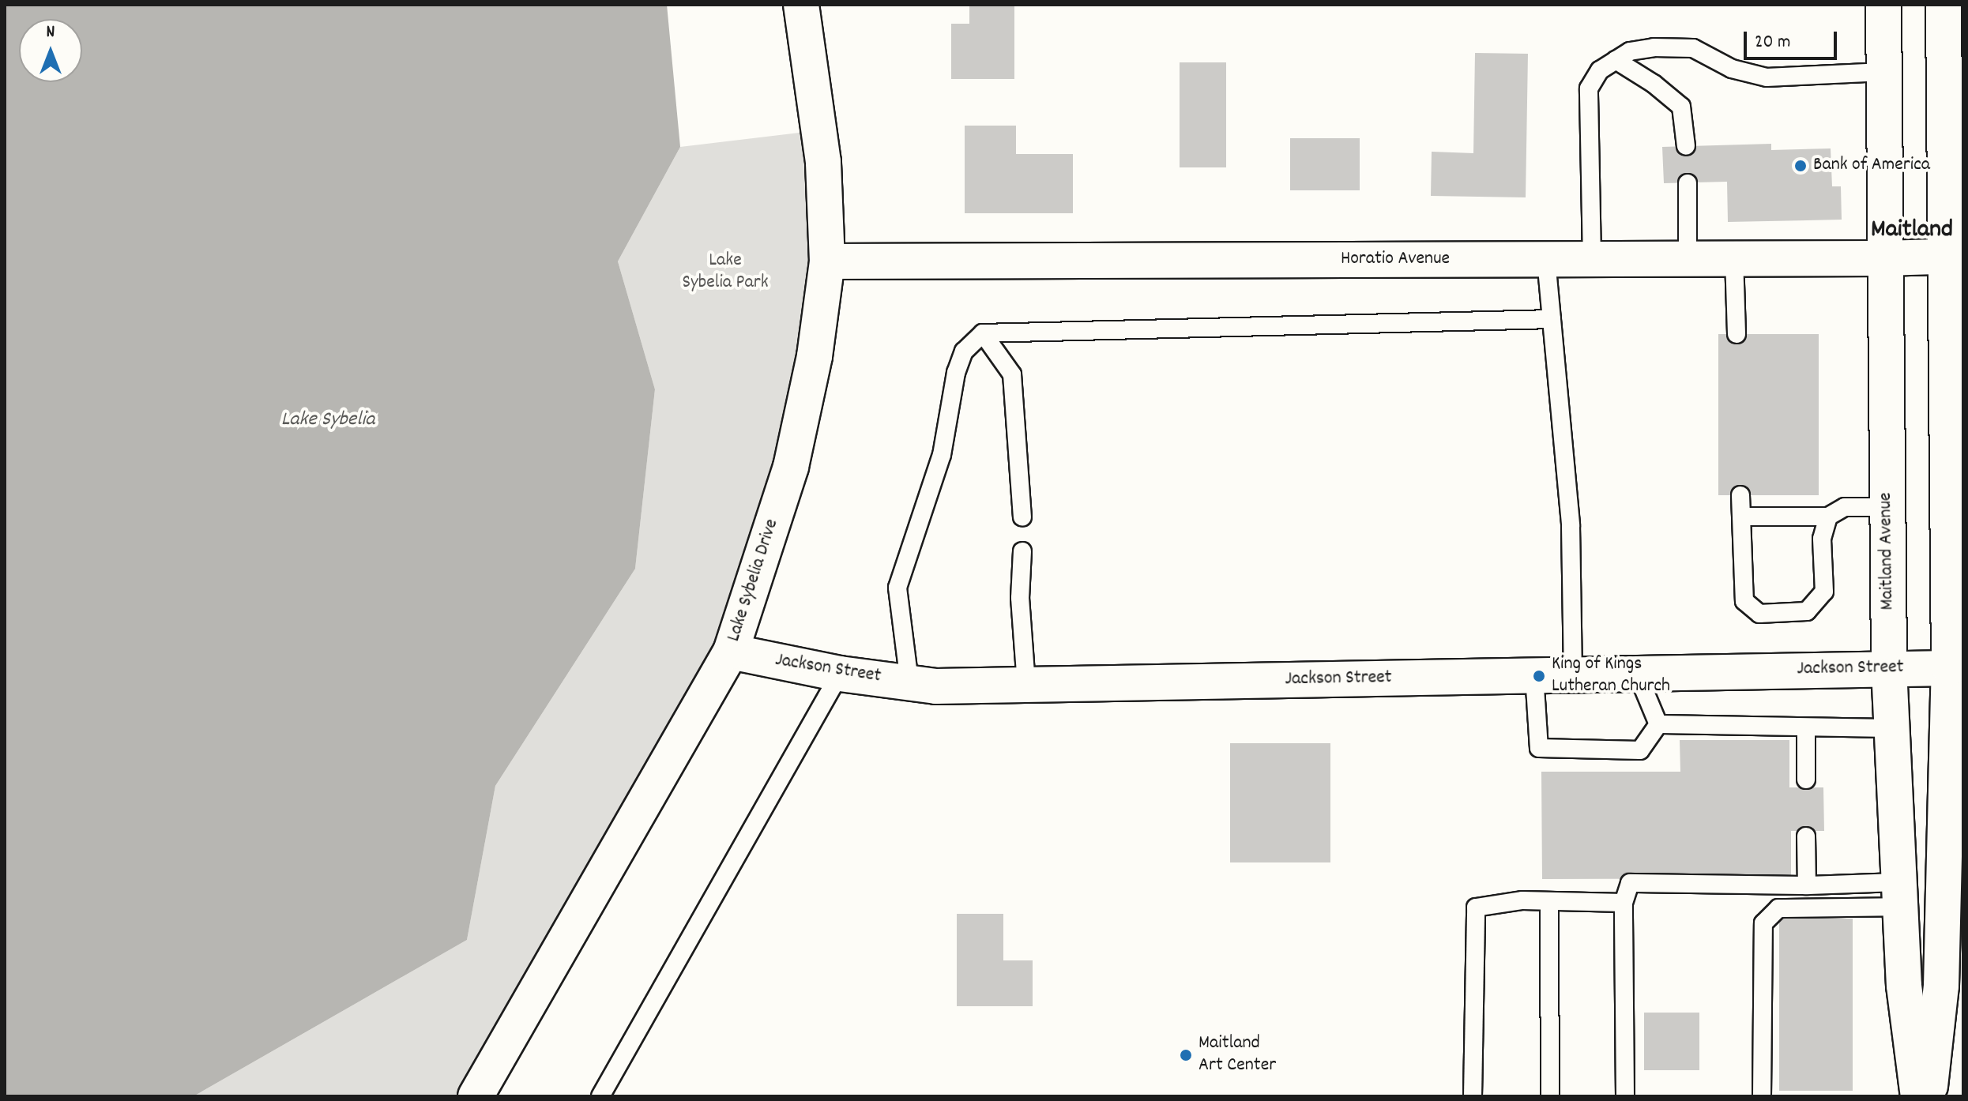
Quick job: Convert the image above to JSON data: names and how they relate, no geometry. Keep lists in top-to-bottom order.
{
  "streets": {
    "street": [
      "Horatio Avenue",
      "Maitland Avenue",
      "Lake Sybelia Drive",
      "Jackson Street"
    ]
  },
  "crossings": [
    ["Horatio Avenue", "Maitland Avenue"],
    ["Horatio Avenue", "Lake Sybelia Drive"],
    ["Maitland Avenue", "Jackson Street"],
    ["Lake Sybelia Drive", "Jackson Street"]
  ],
  "districts": ["Maitland"],
  "water": ["Lake Sybelia"],
  "parks": ["Lake Sybelia Park"],
  "places": ["Bank of America", "King of Kings Lutheran Church", "Maitland Art Center"],
  "scale_bar": "20 m",
  "north": "top"
}
